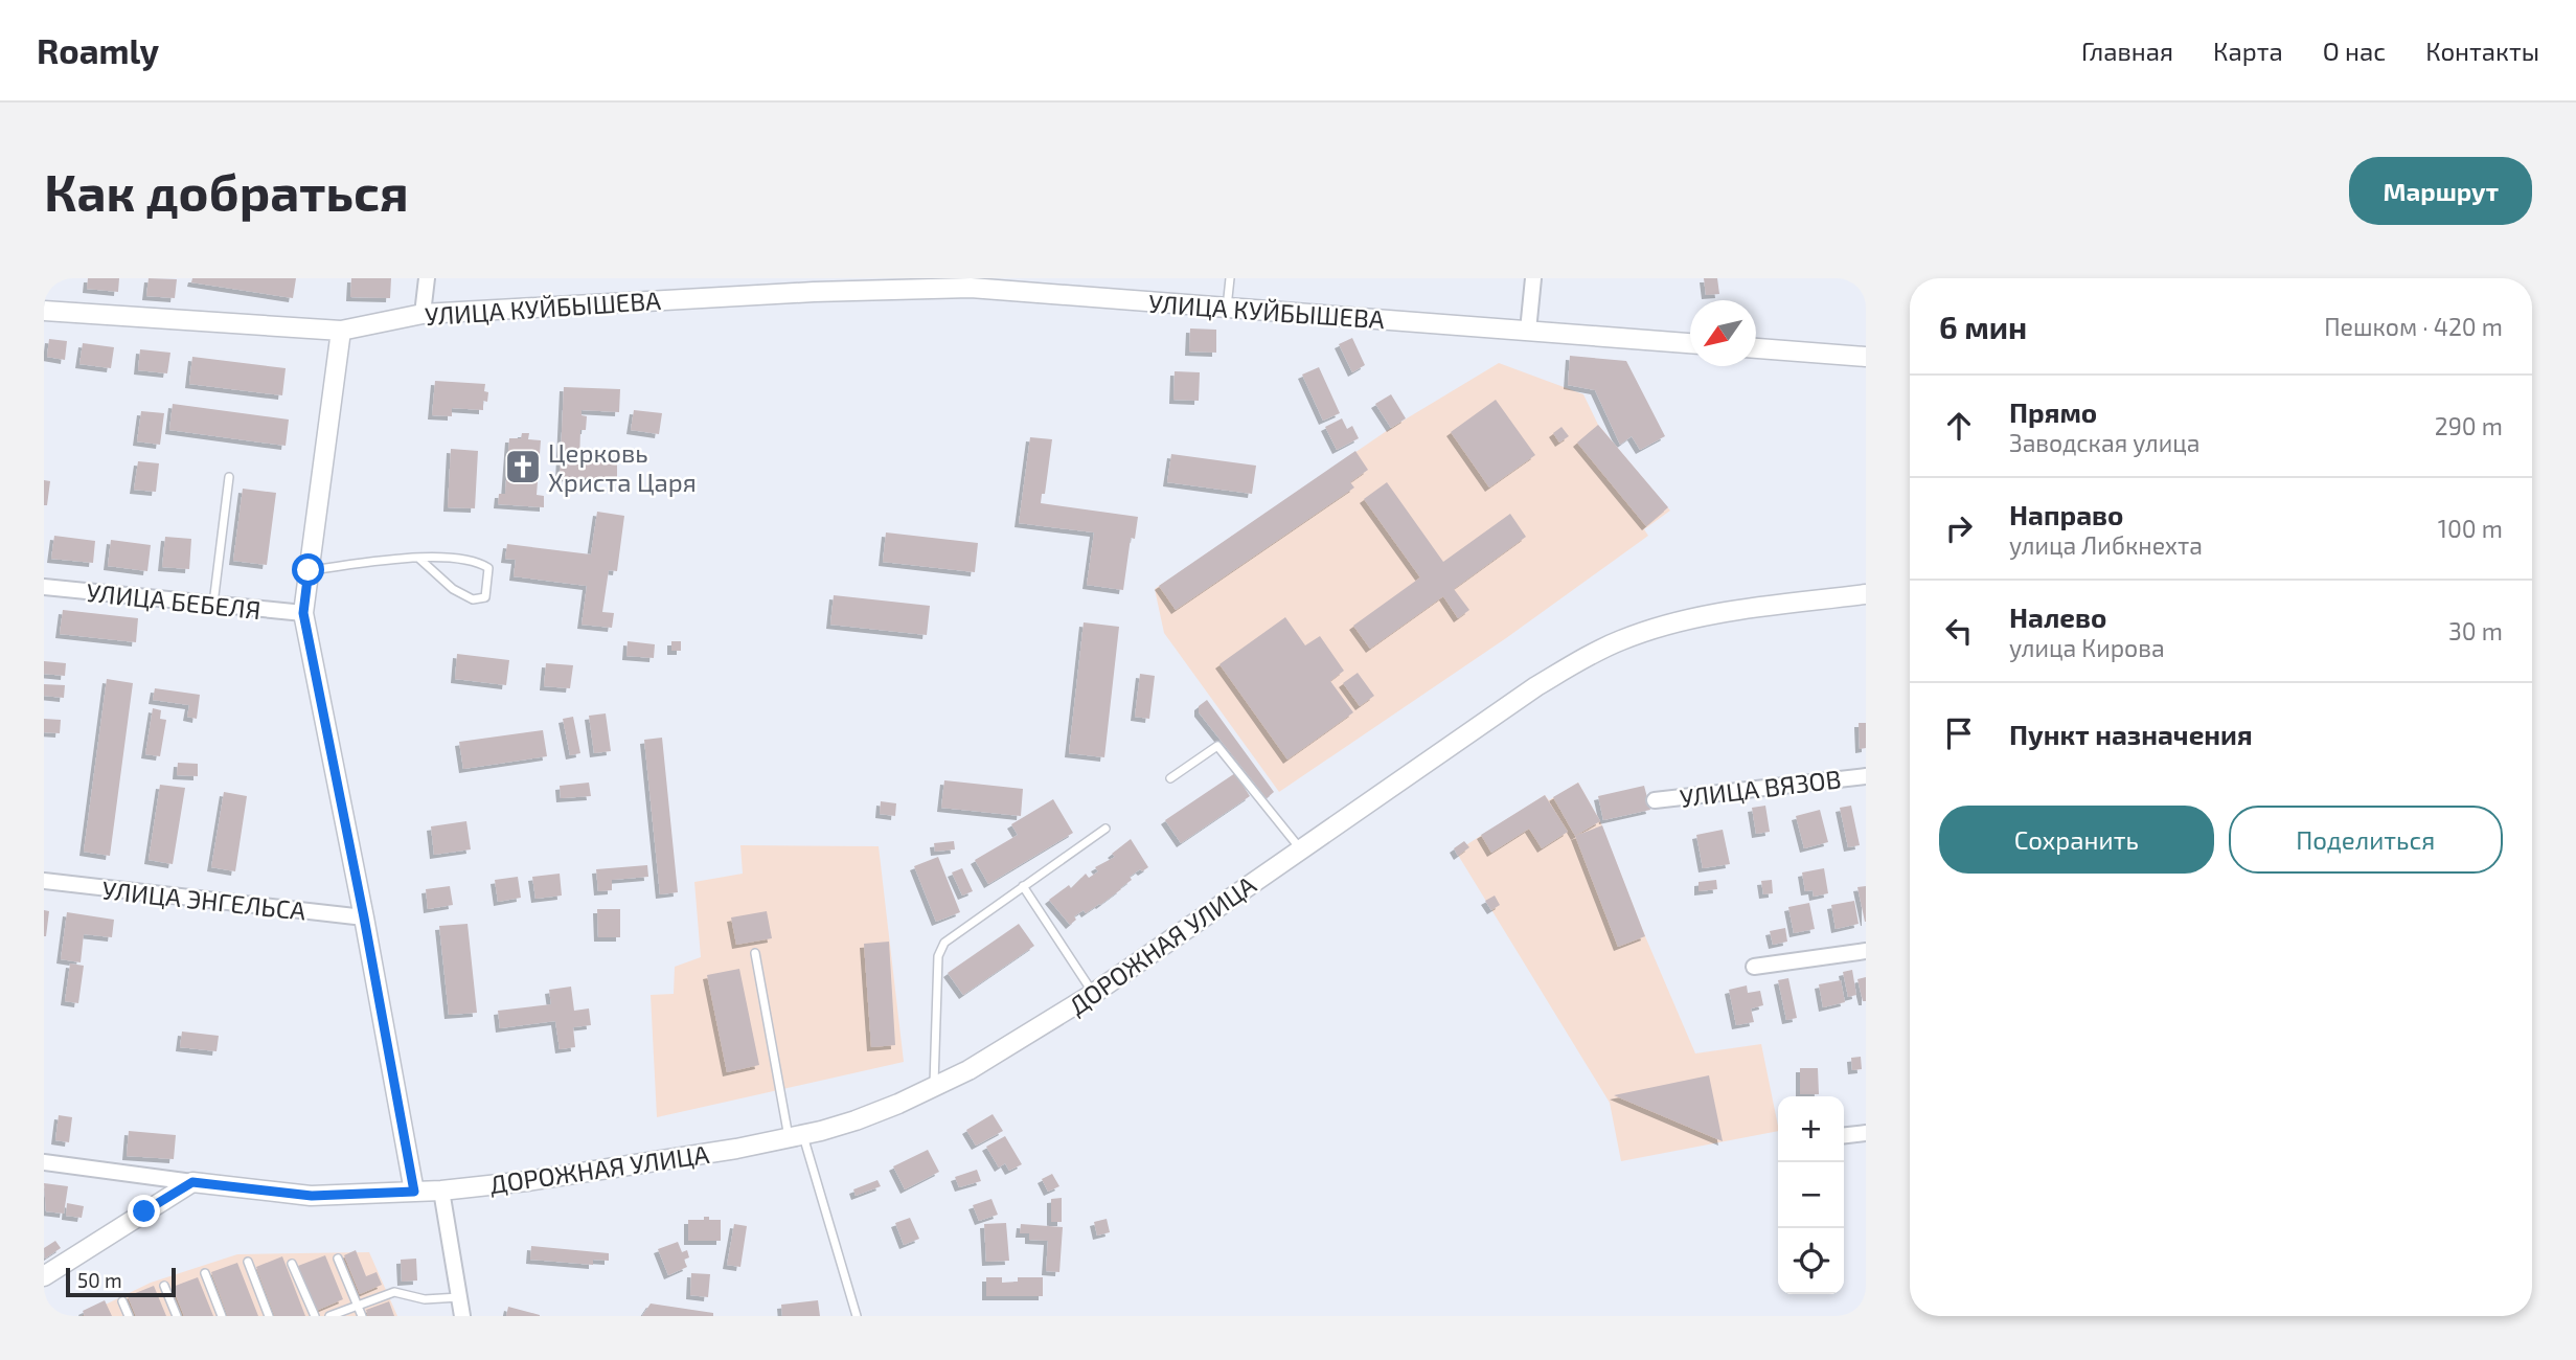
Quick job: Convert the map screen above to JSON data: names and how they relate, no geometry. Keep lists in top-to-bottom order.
{
  "streets": {
    "street": [
      "УЛИЦА КУЙБЫШЕВА",
      "УЛИЦА БЕБЕЛЯ",
      "УЛИЦА ВЯЗОВ",
      "УЛИЦА ЭНГЕЛЬСА",
      "ДОРОЖНАЯ УЛИЦА"
    ]
  },
  "places": {
    "church": ["Церковь Христа Царя"]
  },
  "scale_bar": "50 m",
  "north": "bottom left",
  "page": {
    "header": "Roamly",
    "nav": [
      "Главная",
      "Карта",
      "О нас",
      "Контакты"
    ],
    "buttons": [
      "Маршрут",
      ["Сохранить", "Поделиться"]
    ],
    "title": "Как добраться",
    "heading": ["6 мин", "Пешком · 420 m"],
    "list": [
      ["Прямо", "Заводская улица", "290 m"],
      ["Направо", "улица Либкнехта", "100 m"],
      ["Налево", "улица Кирова", "30 m"],
      "Пункт назначения"
    ],
    "map_buttons": ["+", "−"],
    "scale": "50 m"
  }
}
